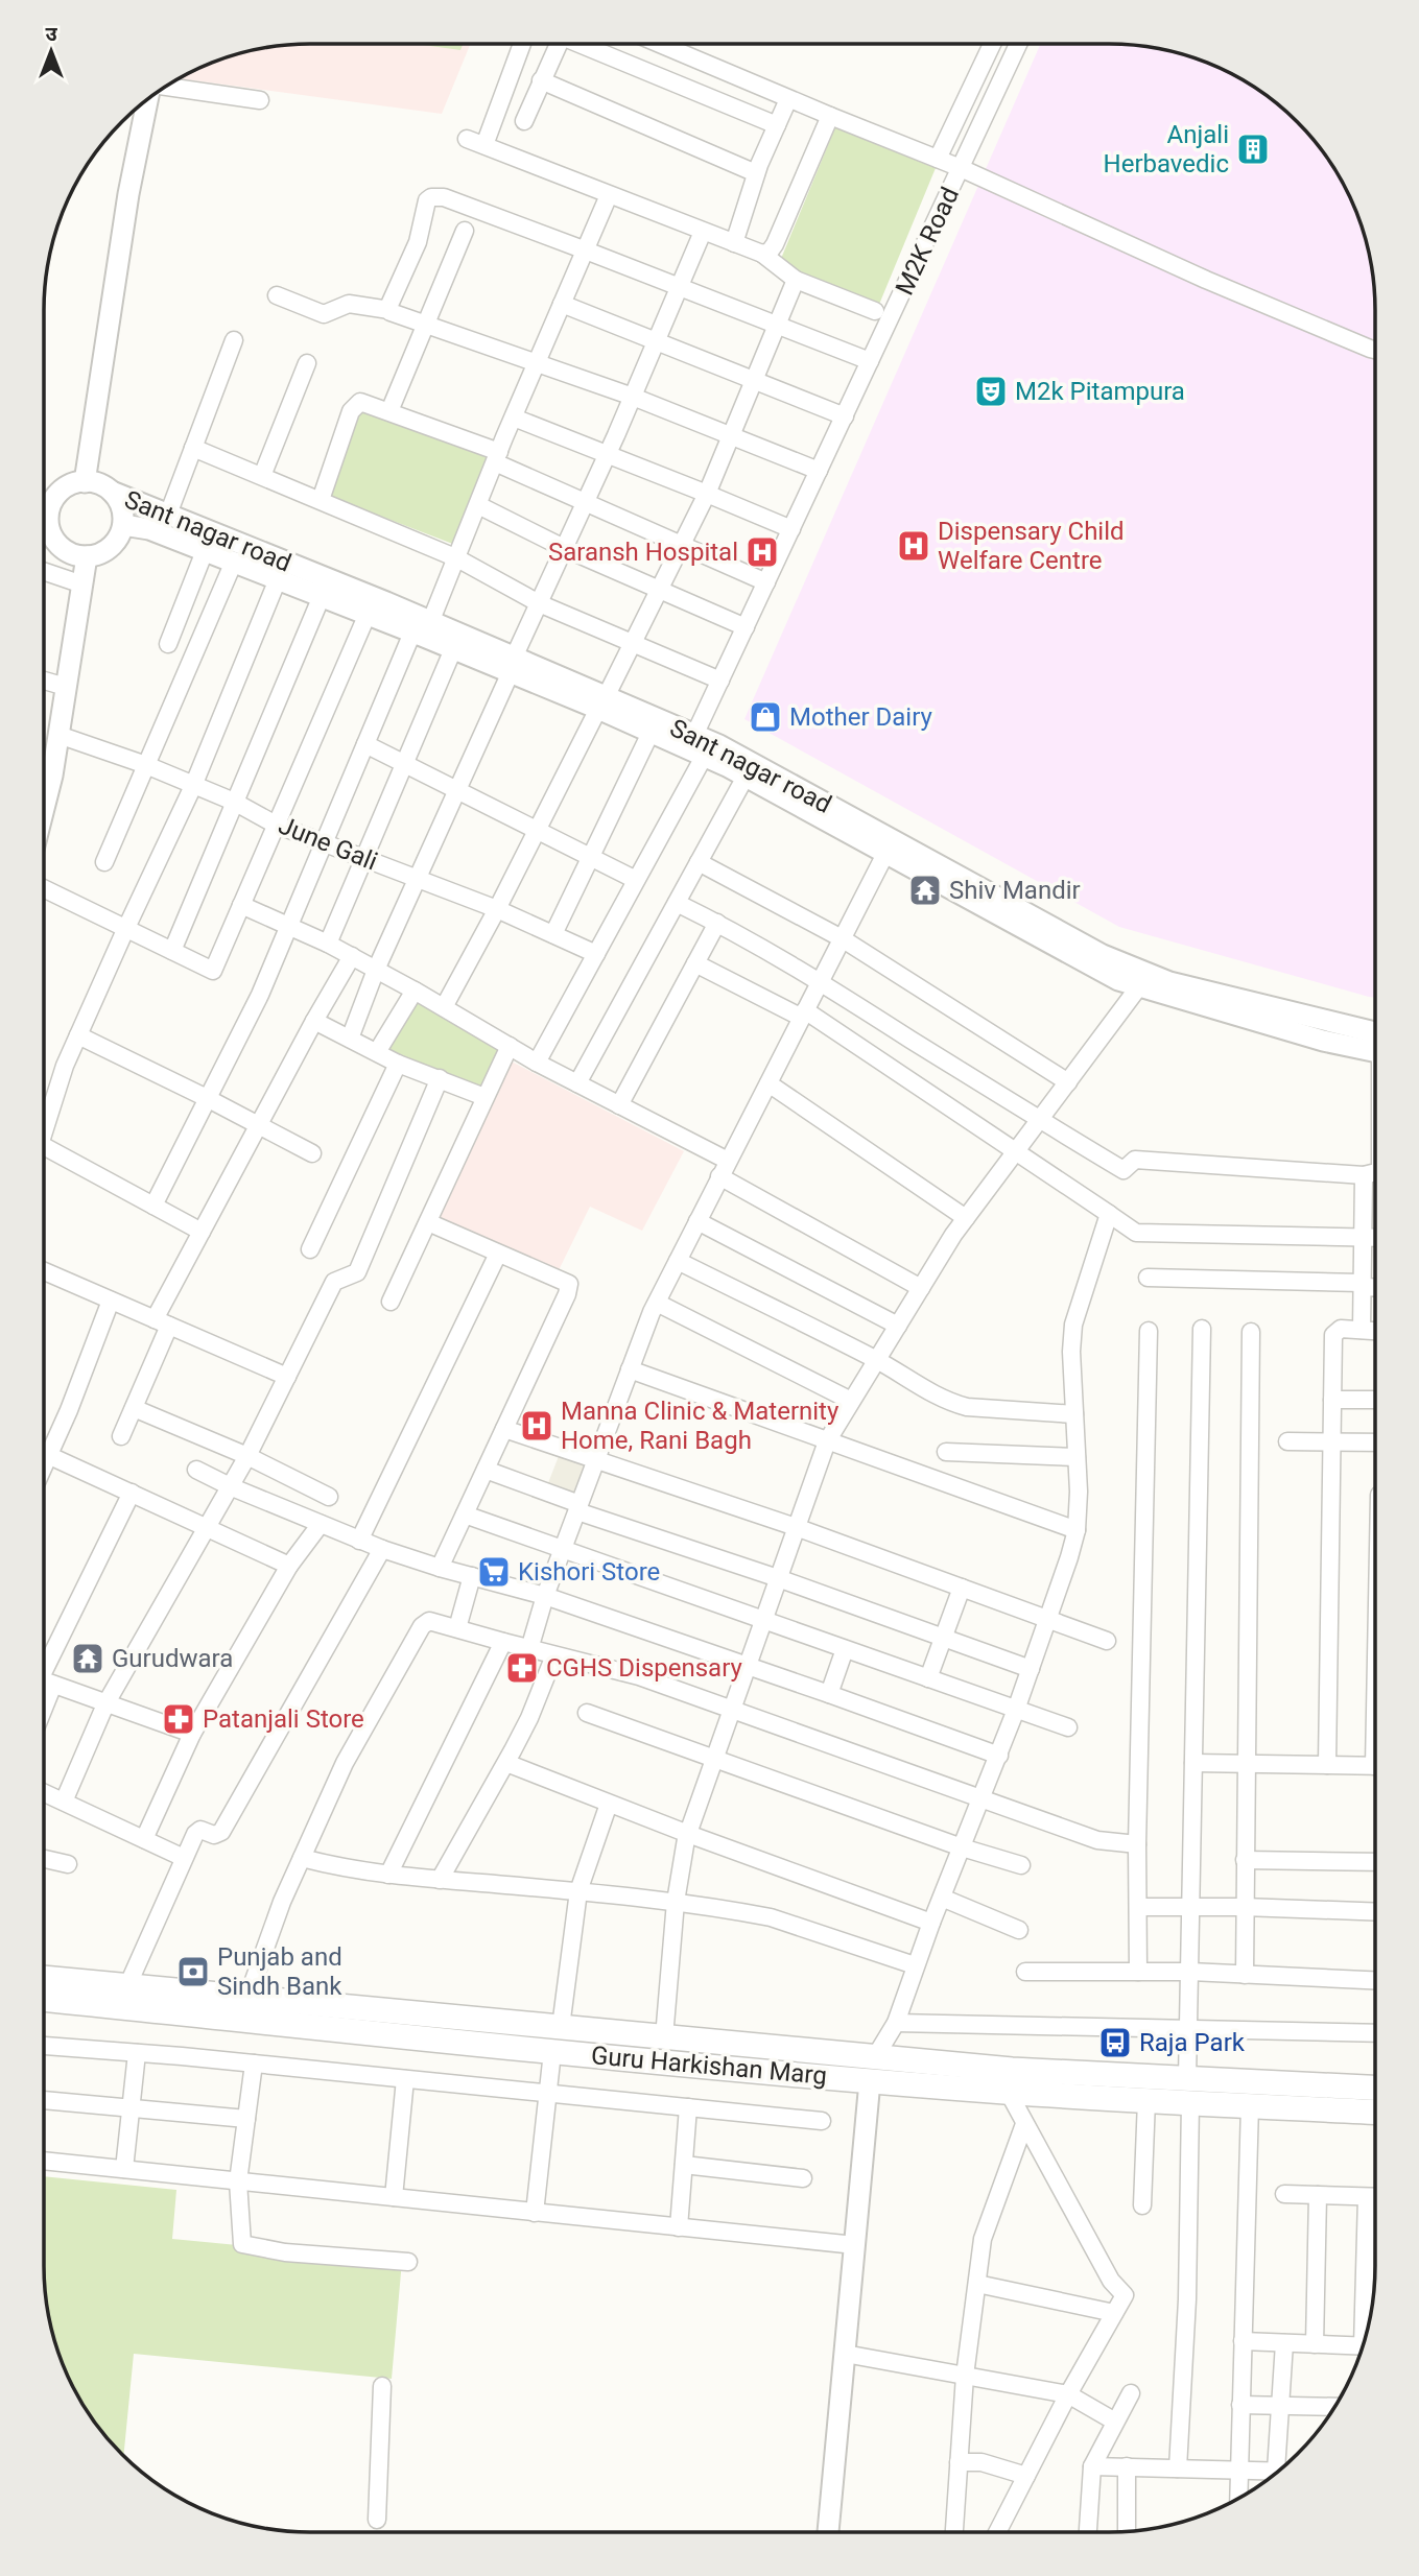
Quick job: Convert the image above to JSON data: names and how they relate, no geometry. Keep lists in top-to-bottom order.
{
  "streets": {
    "main road": ["Guru Harkishan Marg"],
    "street": ["M2K Road", "Sant nagar road", "June Gali"]
  },
  "crossings": [
    ["M2K Road", "Sant nagar road"],
    ["M2K Road", "June Gali"]
  ],
  "places": {
    "building": ["Anjali Herbavedic"],
    "theatre": ["M2k Pitampura"],
    "hospital": ["Dispensary Child Welfare Centre", "Saransh Hospital", "Manna Clinic & Maternity Home, Rani Bagh"],
    "shop": ["Mother Dairy"],
    "temple": ["Shiv Mandir", "Gurudwara"],
    "supermarket": ["Kishori Store"],
    "pharmacy": ["CGHS Dispensary", "Patanjali Store"],
    "bank": ["Punjab and Sindh Bank"],
    "bus stop": ["Raja Park"]
  },
  "north": "top"
}
